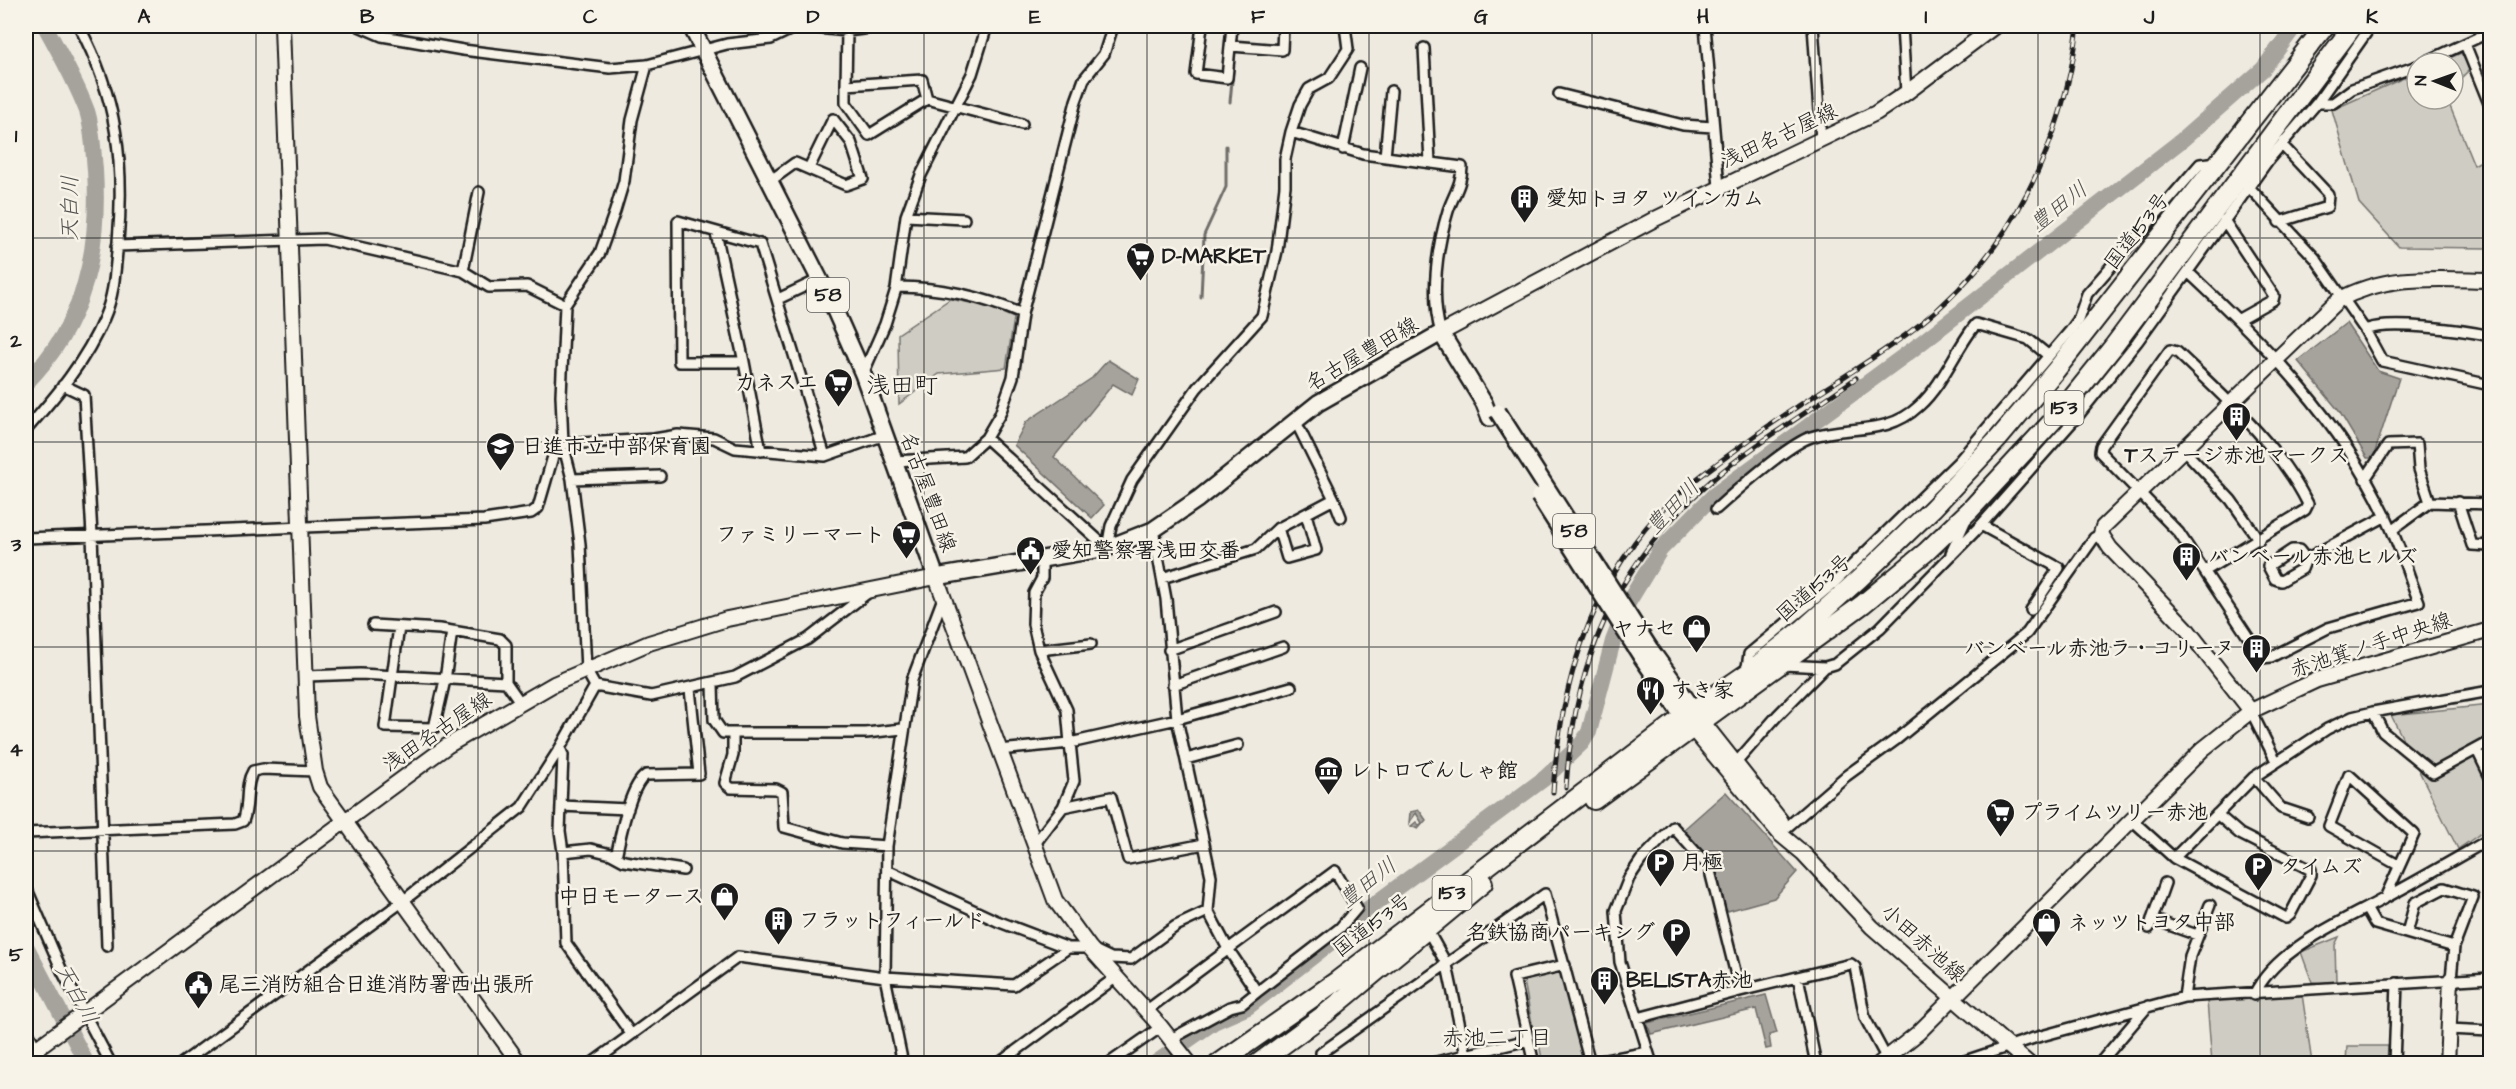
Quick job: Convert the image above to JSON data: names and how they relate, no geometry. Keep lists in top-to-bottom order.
{
  "streets": {
    "highway": ["国道153号", "153"],
    "main road": ["58", "名古屋豊田線"],
    "street": ["浅田名古屋線", "赤池箕ノ手中央線", "小田赤池線"]
  },
  "crossings": [
    ["浅田名古屋線", "名古屋豊田線"],
    ["国道153号", "名古屋豊田線"],
    ["国道153号", "小田赤池線"],
    ["名古屋豊田線", "小田赤池線"],
    ["赤池箕ノ手中央線", "小田赤池線"]
  ],
  "districts": ["浅田町", "赤池二丁目"],
  "water": ["豊田川", "天白川"],
  "places": {
    "building": [
      "愛知トヨタ ツインカム",
      "Tステージ赤池マークス",
      "バンベール赤池ヒルズ",
      "バンベール赤池ラ・コリーヌ",
      "フラットフィールド",
      "BELISTA赤池"
    ],
    "supermarket": [
      "D-MARKET",
      "カネスエ",
      "ファミリーマート",
      "プライムツリー赤池"
    ],
    "school or university": ["日進市立中部保育園"],
    "public building": ["愛知警察署浅田交番", "尾三消防組合日進消防署西出張所"],
    "shop": ["ヤナセ", "中日モータース", "ネッツトヨタ中部"],
    "restaurant": ["すき家"],
    "museum": ["レトロでんしゃ館"],
    "parking": ["月極", "タイムズ", "名鉄協商パーキング"]
  },
  "north": "left",
  "grid": {
    "columns": [
      "A",
      "B",
      "C",
      "D",
      "E",
      "F",
      "G",
      "H",
      "I",
      "J",
      "K"
    ],
    "rows": [
      "1",
      "2",
      "3",
      "4",
      "5"
    ]
  }
}
